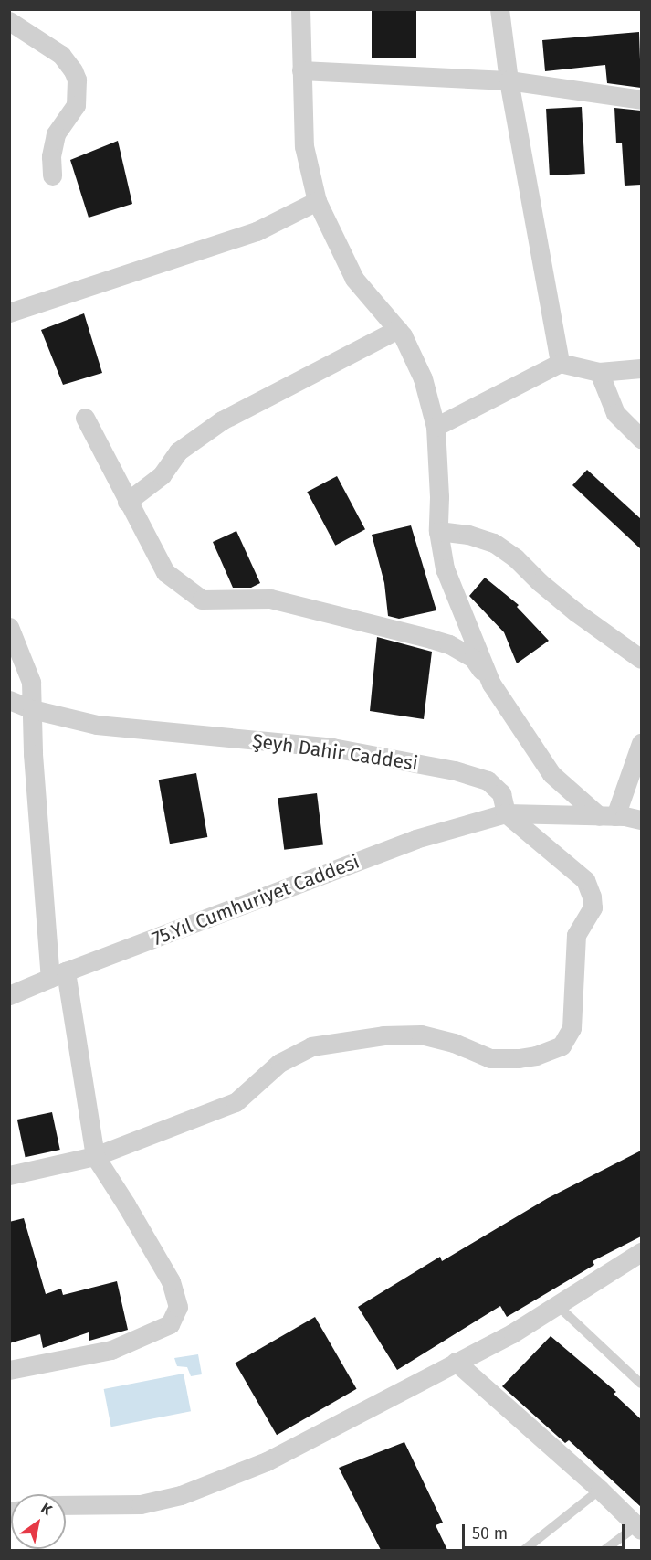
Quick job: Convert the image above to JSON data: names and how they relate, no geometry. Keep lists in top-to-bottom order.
{
  "streets": {
    "street": ["Şeyh Dahir Caddesi", "75.Yıl Cumhuriyet Caddesi"]
  },
  "crossings": [
    ["Şeyh Dahir Caddesi", "75.Yıl Cumhuriyet Caddesi"]
  ],
  "scale_bar": "50 m",
  "north": "top right"
}
